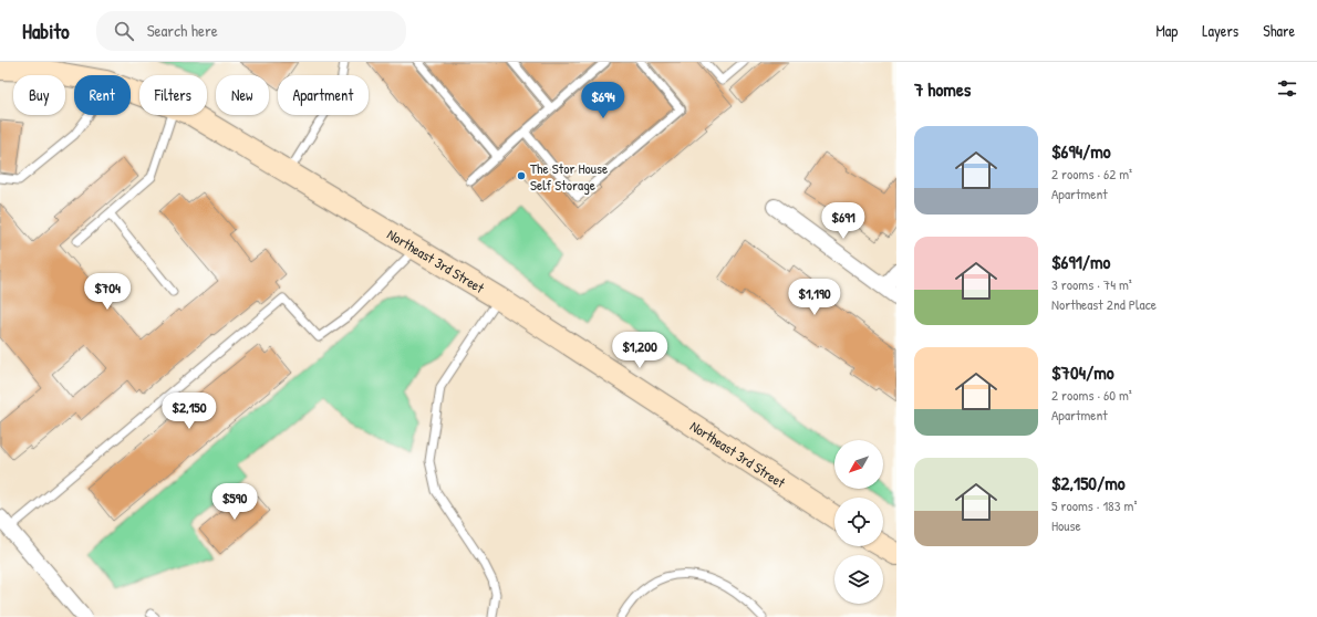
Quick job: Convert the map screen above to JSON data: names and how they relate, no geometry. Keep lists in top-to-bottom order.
{
  "streets": {
    "main road": ["Northeast 3rd Street"]
  },
  "places": ["The Stor House Self Storage"],
  "north": "bottom left",
  "page": {
    "header": "Habito",
    "search": "Search here",
    "nav": ["Map", "Layers", "Share"],
    "heading": "7 homes",
    "chip": [
      "Buy",
      "Rent",
      "Filters",
      "New",
      "Apartment"
    ],
    "price": [
      "$694",
      "$691",
      "$704",
      "$1,190",
      "$1,200",
      "$2,150",
      "$590"
    ],
    "list": [
      {
        "name": "$694/mo",
        "note": "2 rooms · 62 m² · Apartment"
      },
      {
        "name": "$691/mo",
        "note": "3 rooms · 74 m² · Northeast 2nd Place"
      },
      {
        "name": "$704/mo",
        "note": "2 rooms · 60 m² · Apartment"
      },
      {
        "name": "$2,150/mo",
        "note": "5 rooms · 183 m² · House"
      }
    ]
  }
}
